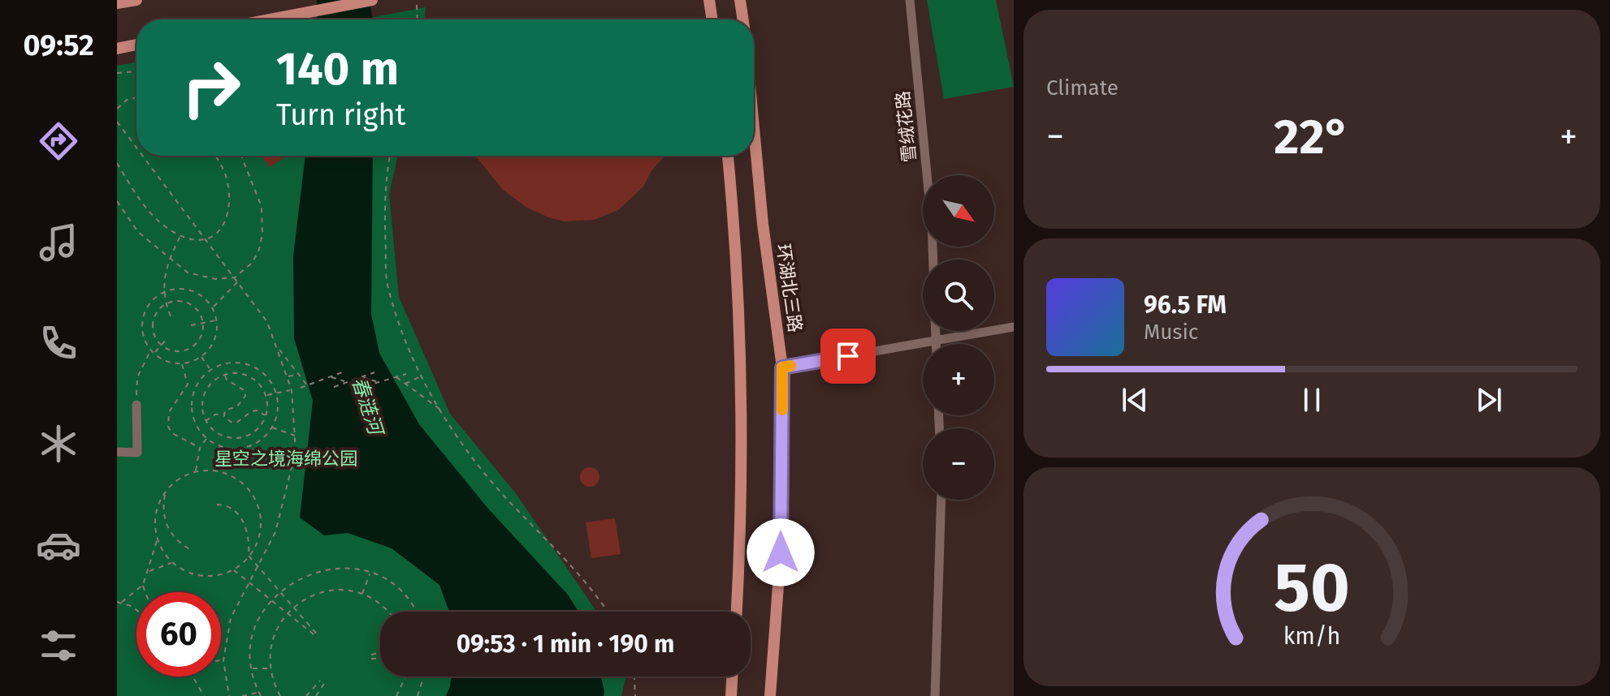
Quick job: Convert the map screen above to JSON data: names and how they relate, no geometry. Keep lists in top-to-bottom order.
{
  "streets": {
    "main road": ["环湖北三路"],
    "street": ["雪绒花路"]
  },
  "water": ["春涟河"],
  "parks": ["星空之境海绵公园"],
  "north": "bottom right",
  "page": {
    "tabs": "09:52",
    "tile": "Climate",
    "turn": ["140 m", "Turn right"],
    "heat": ["−", "22°", "+"],
    "map_buttons": ["+", "−"],
    "song": ["96.5 FM", "Music"],
    "limit": "60",
    "trip": "09:53 · 1 min · 190 m",
    "gauge": ["50", "km/h"]
  }
}
